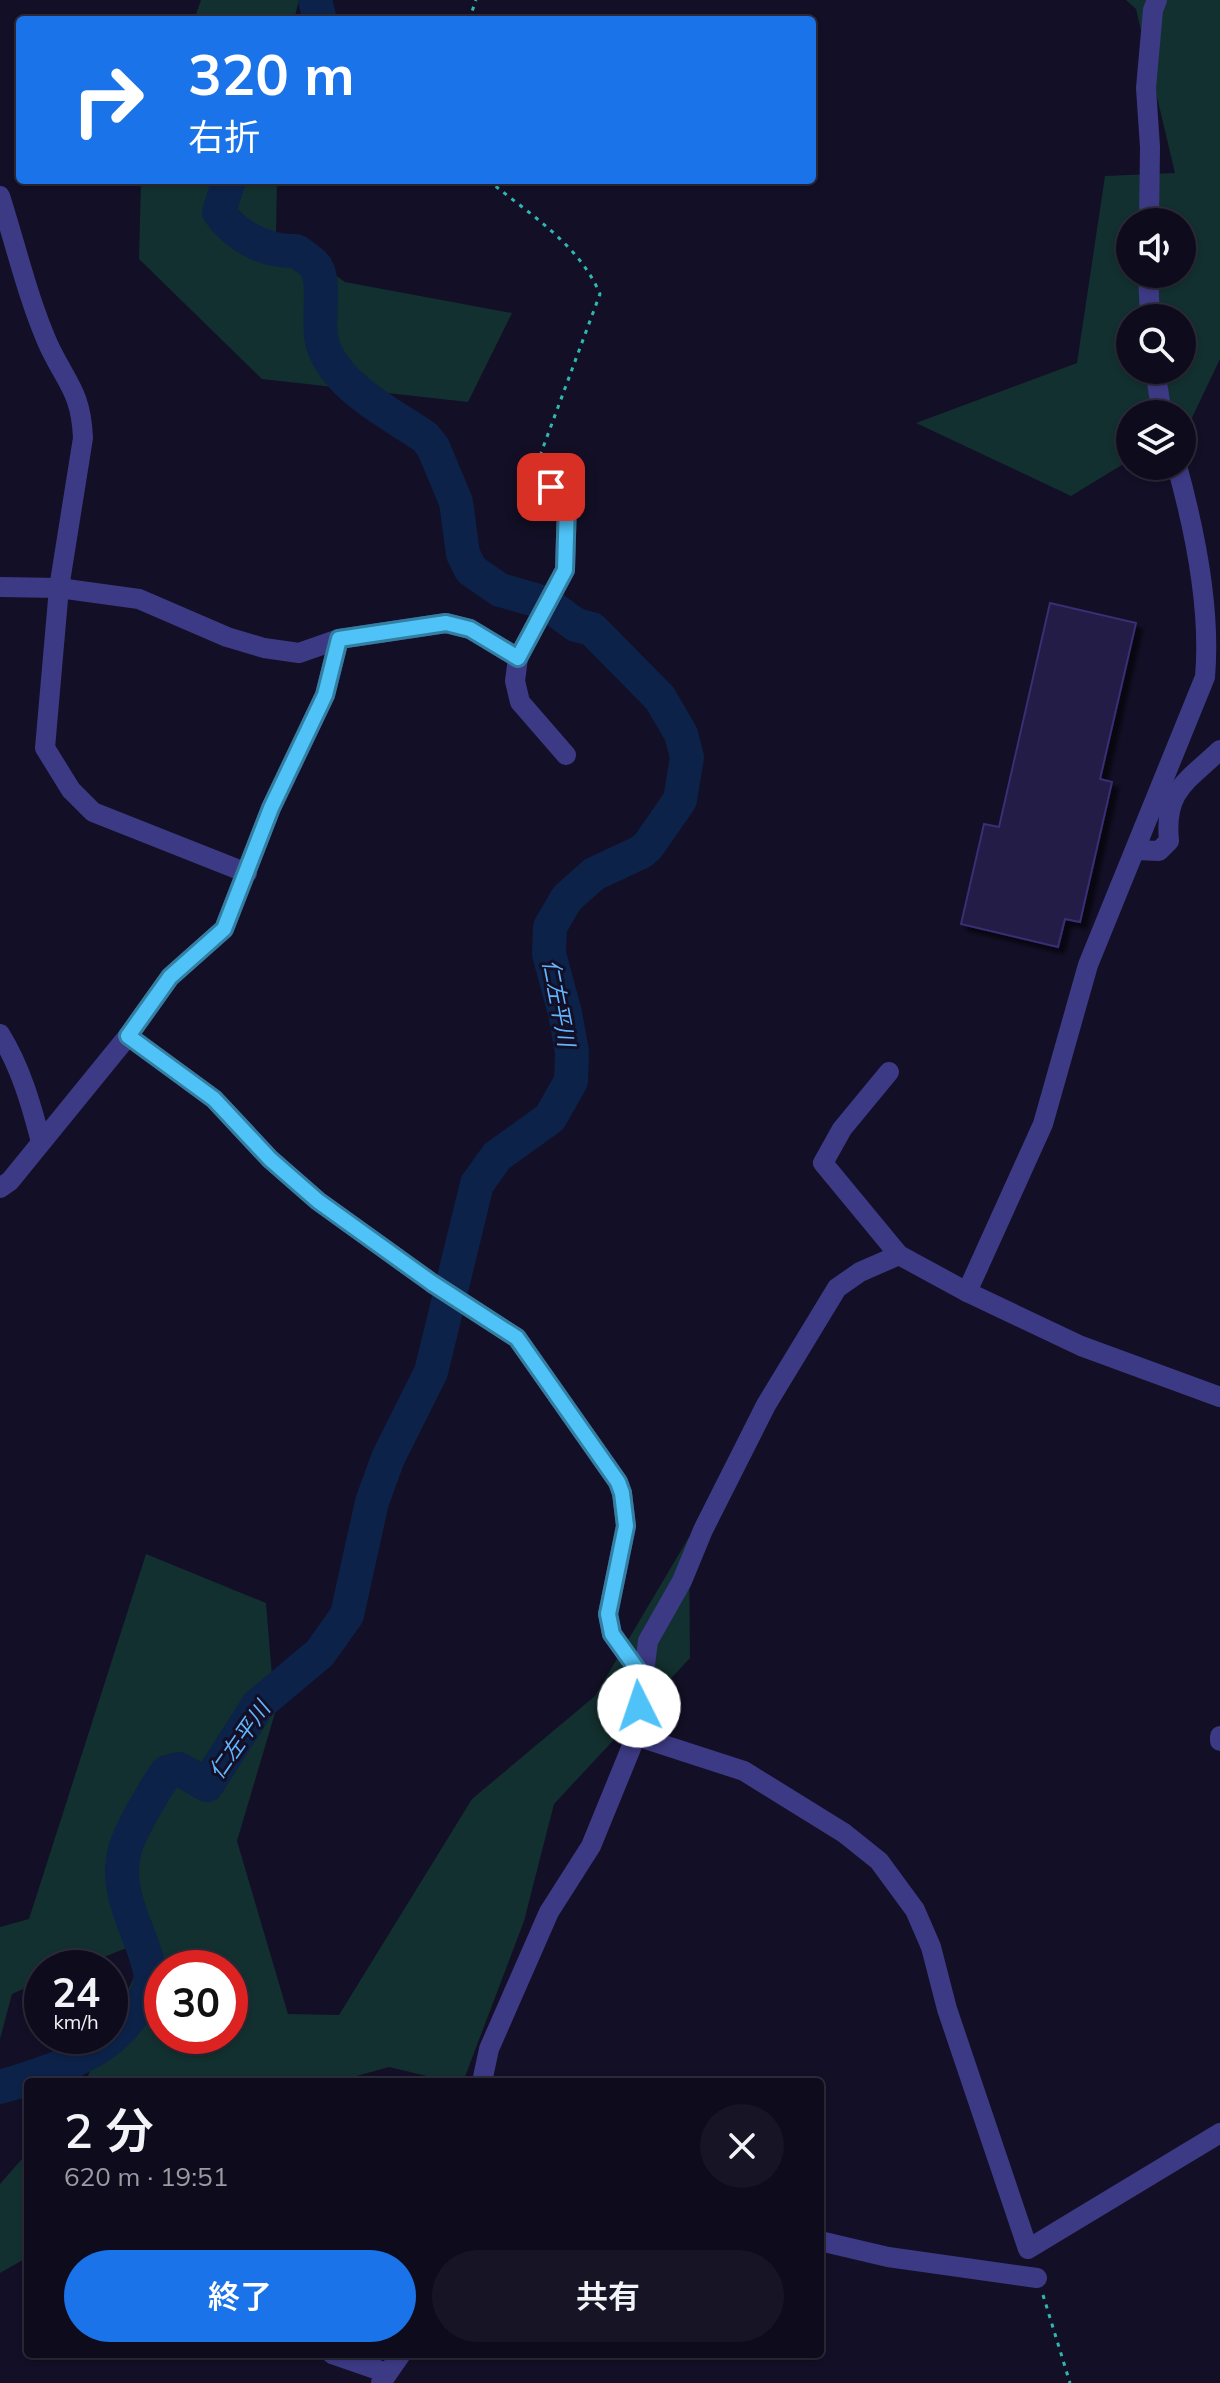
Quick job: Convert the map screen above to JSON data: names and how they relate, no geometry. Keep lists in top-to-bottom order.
{
  "water": ["仁左平川"],
  "page": {
    "turn": ["320 m", "右折"],
    "speed": "24 km/h",
    "limit": "30",
    "heading": ["2 分", "620 m · 19:51"],
    "buttons": ["終了", "共有"]
  }
}
